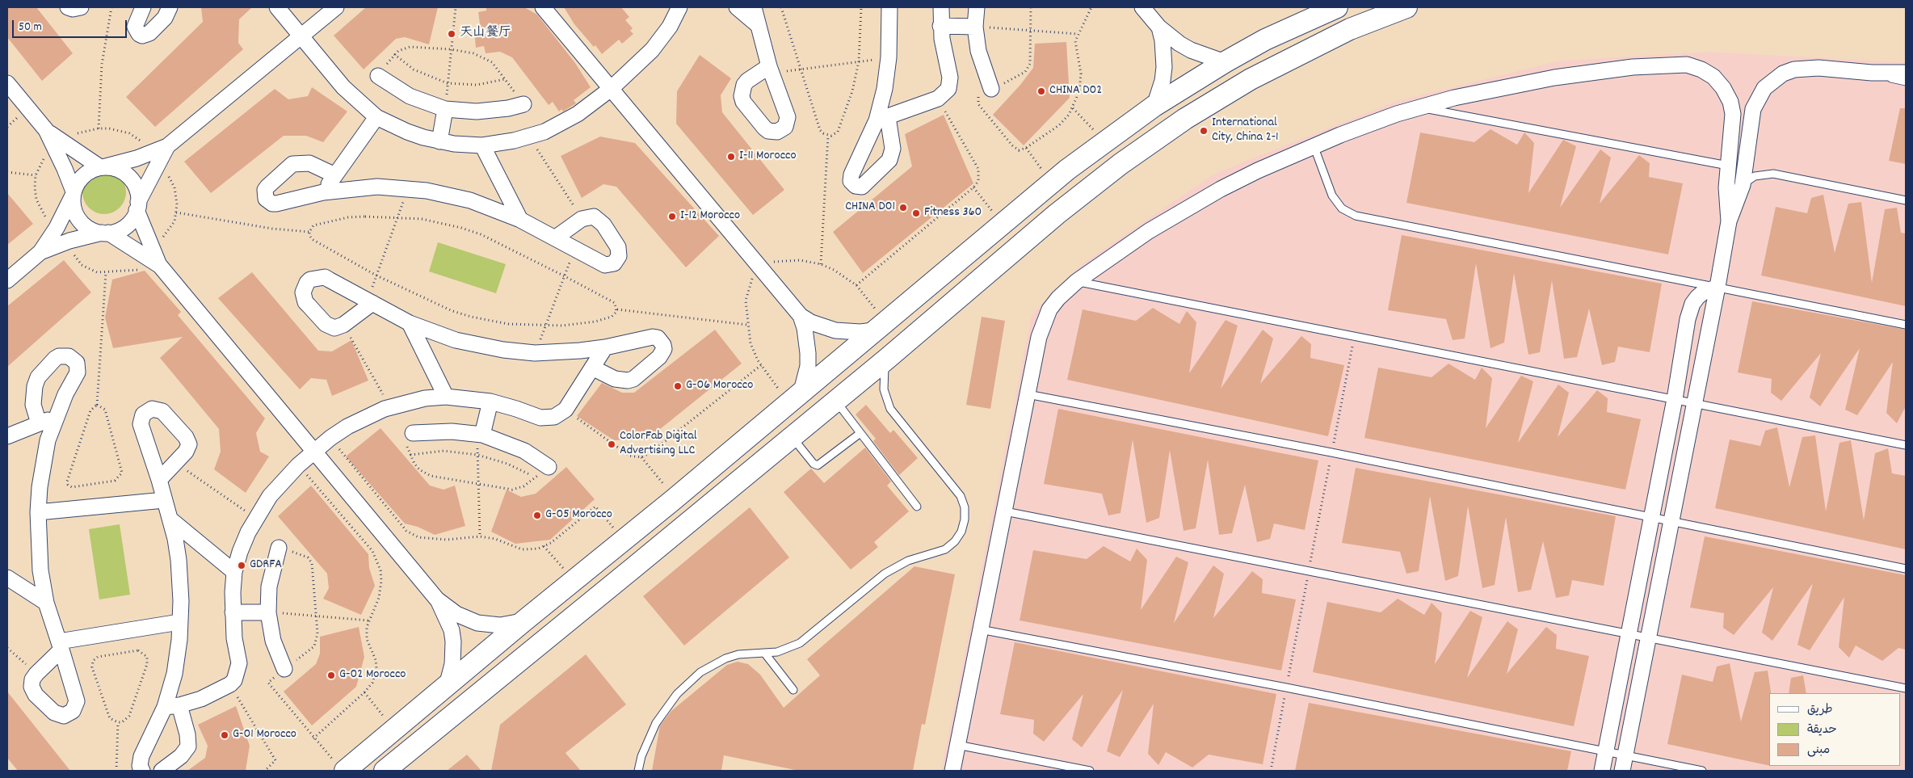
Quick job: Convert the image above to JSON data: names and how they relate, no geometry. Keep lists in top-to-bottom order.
{
  "places": [
    "天山餐厅",
    "CHINA D02",
    "International City, China 2-1",
    "I-11 Morocco",
    "CHINA D01",
    "Fitness 360",
    "I-12 Morocco",
    "G-06 Morocco",
    "ColorFab Digital Advertising LLC",
    "G-05 Morocco",
    "GDRFA",
    "G-02 Morocco",
    "G-01 Morocco"
  ],
  "legend": ["طريق", "حديقة", "مبنى"],
  "scale_bar": "50 m"
}
